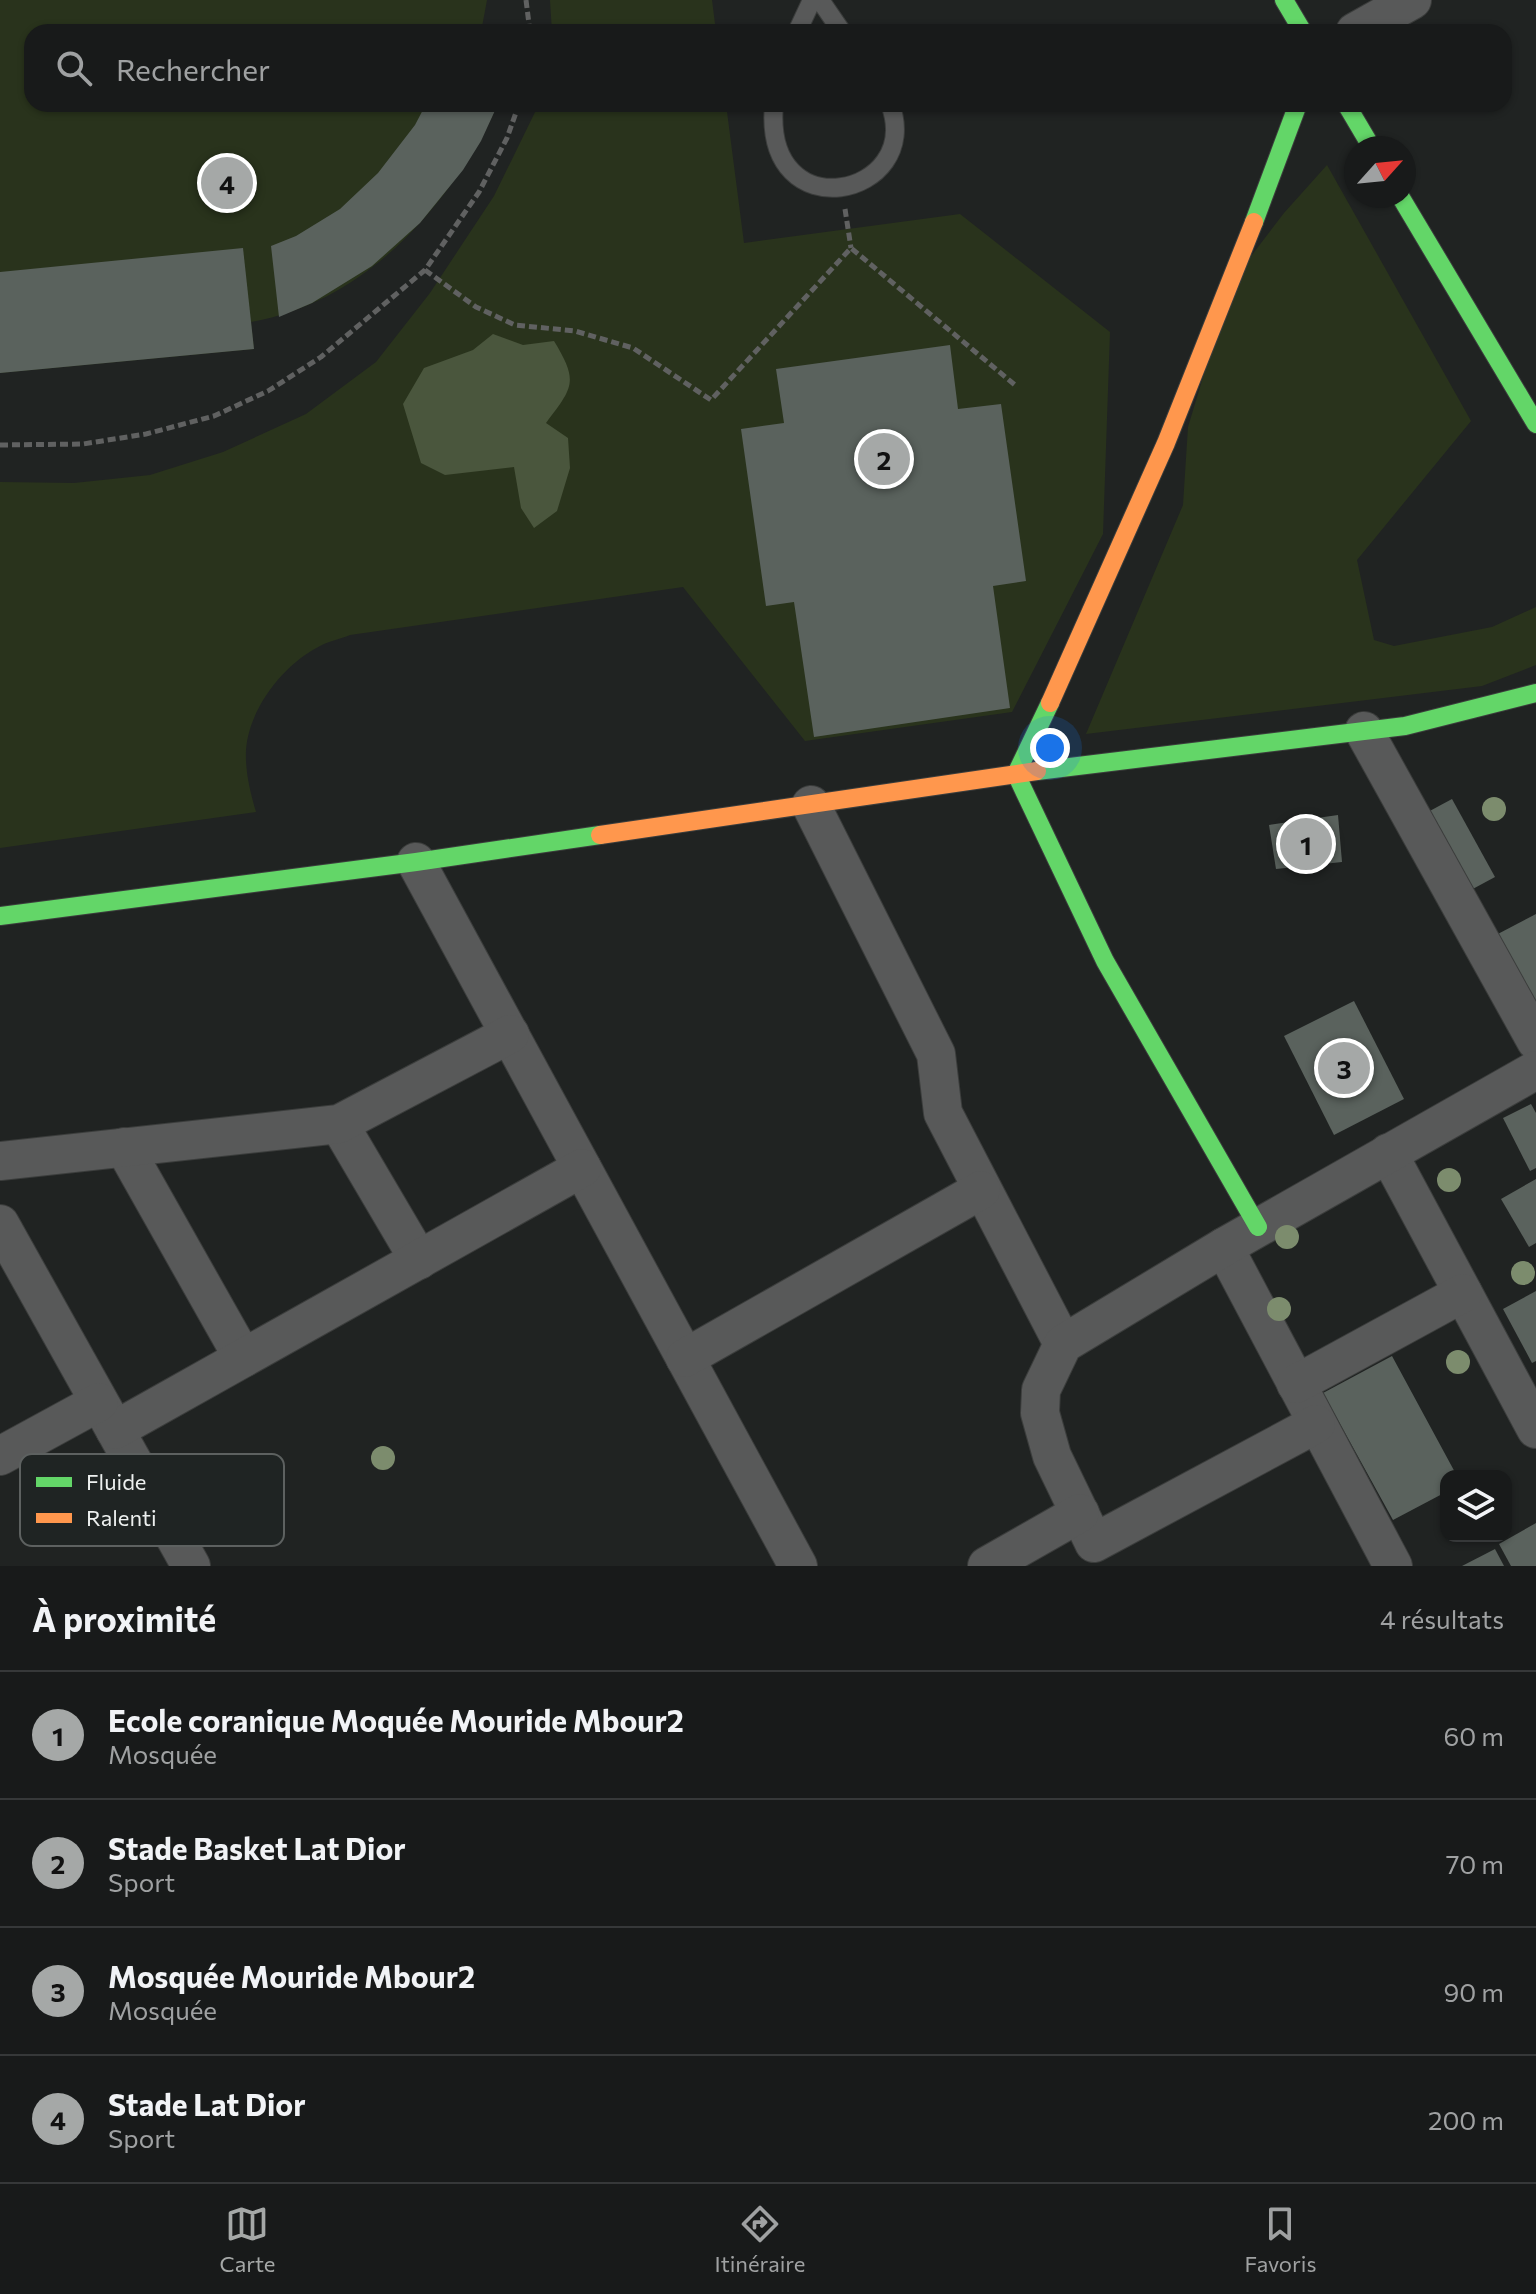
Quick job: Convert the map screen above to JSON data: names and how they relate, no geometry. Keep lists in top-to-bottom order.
{
  "legend": ["Fluide", "Ralenti"],
  "north": "top right",
  "page": {
    "search": "Rechercher",
    "pins": [
      "4",
      "2",
      "1",
      "3"
    ],
    "heading": ["À proximité", "4 résultats"],
    "list": [
      {
        "mark": "1",
        "name": "Ecole coranique Moquée Mouride Mbour2",
        "note": "Mosquée",
        "value": "60 m"
      },
      {
        "mark": "2",
        "name": "Stade Basket Lat Dior",
        "note": "Sport",
        "value": "70 m"
      },
      {
        "mark": "3",
        "name": "Mosquée Mouride Mbour2",
        "note": "Mosquée",
        "value": "90 m"
      },
      {
        "mark": "4",
        "name": "Stade Lat Dior",
        "note": "Sport",
        "value": "200 m"
      }
    ],
    "nav": ["Carte", "Itinéraire", "Favoris"]
  }
}
